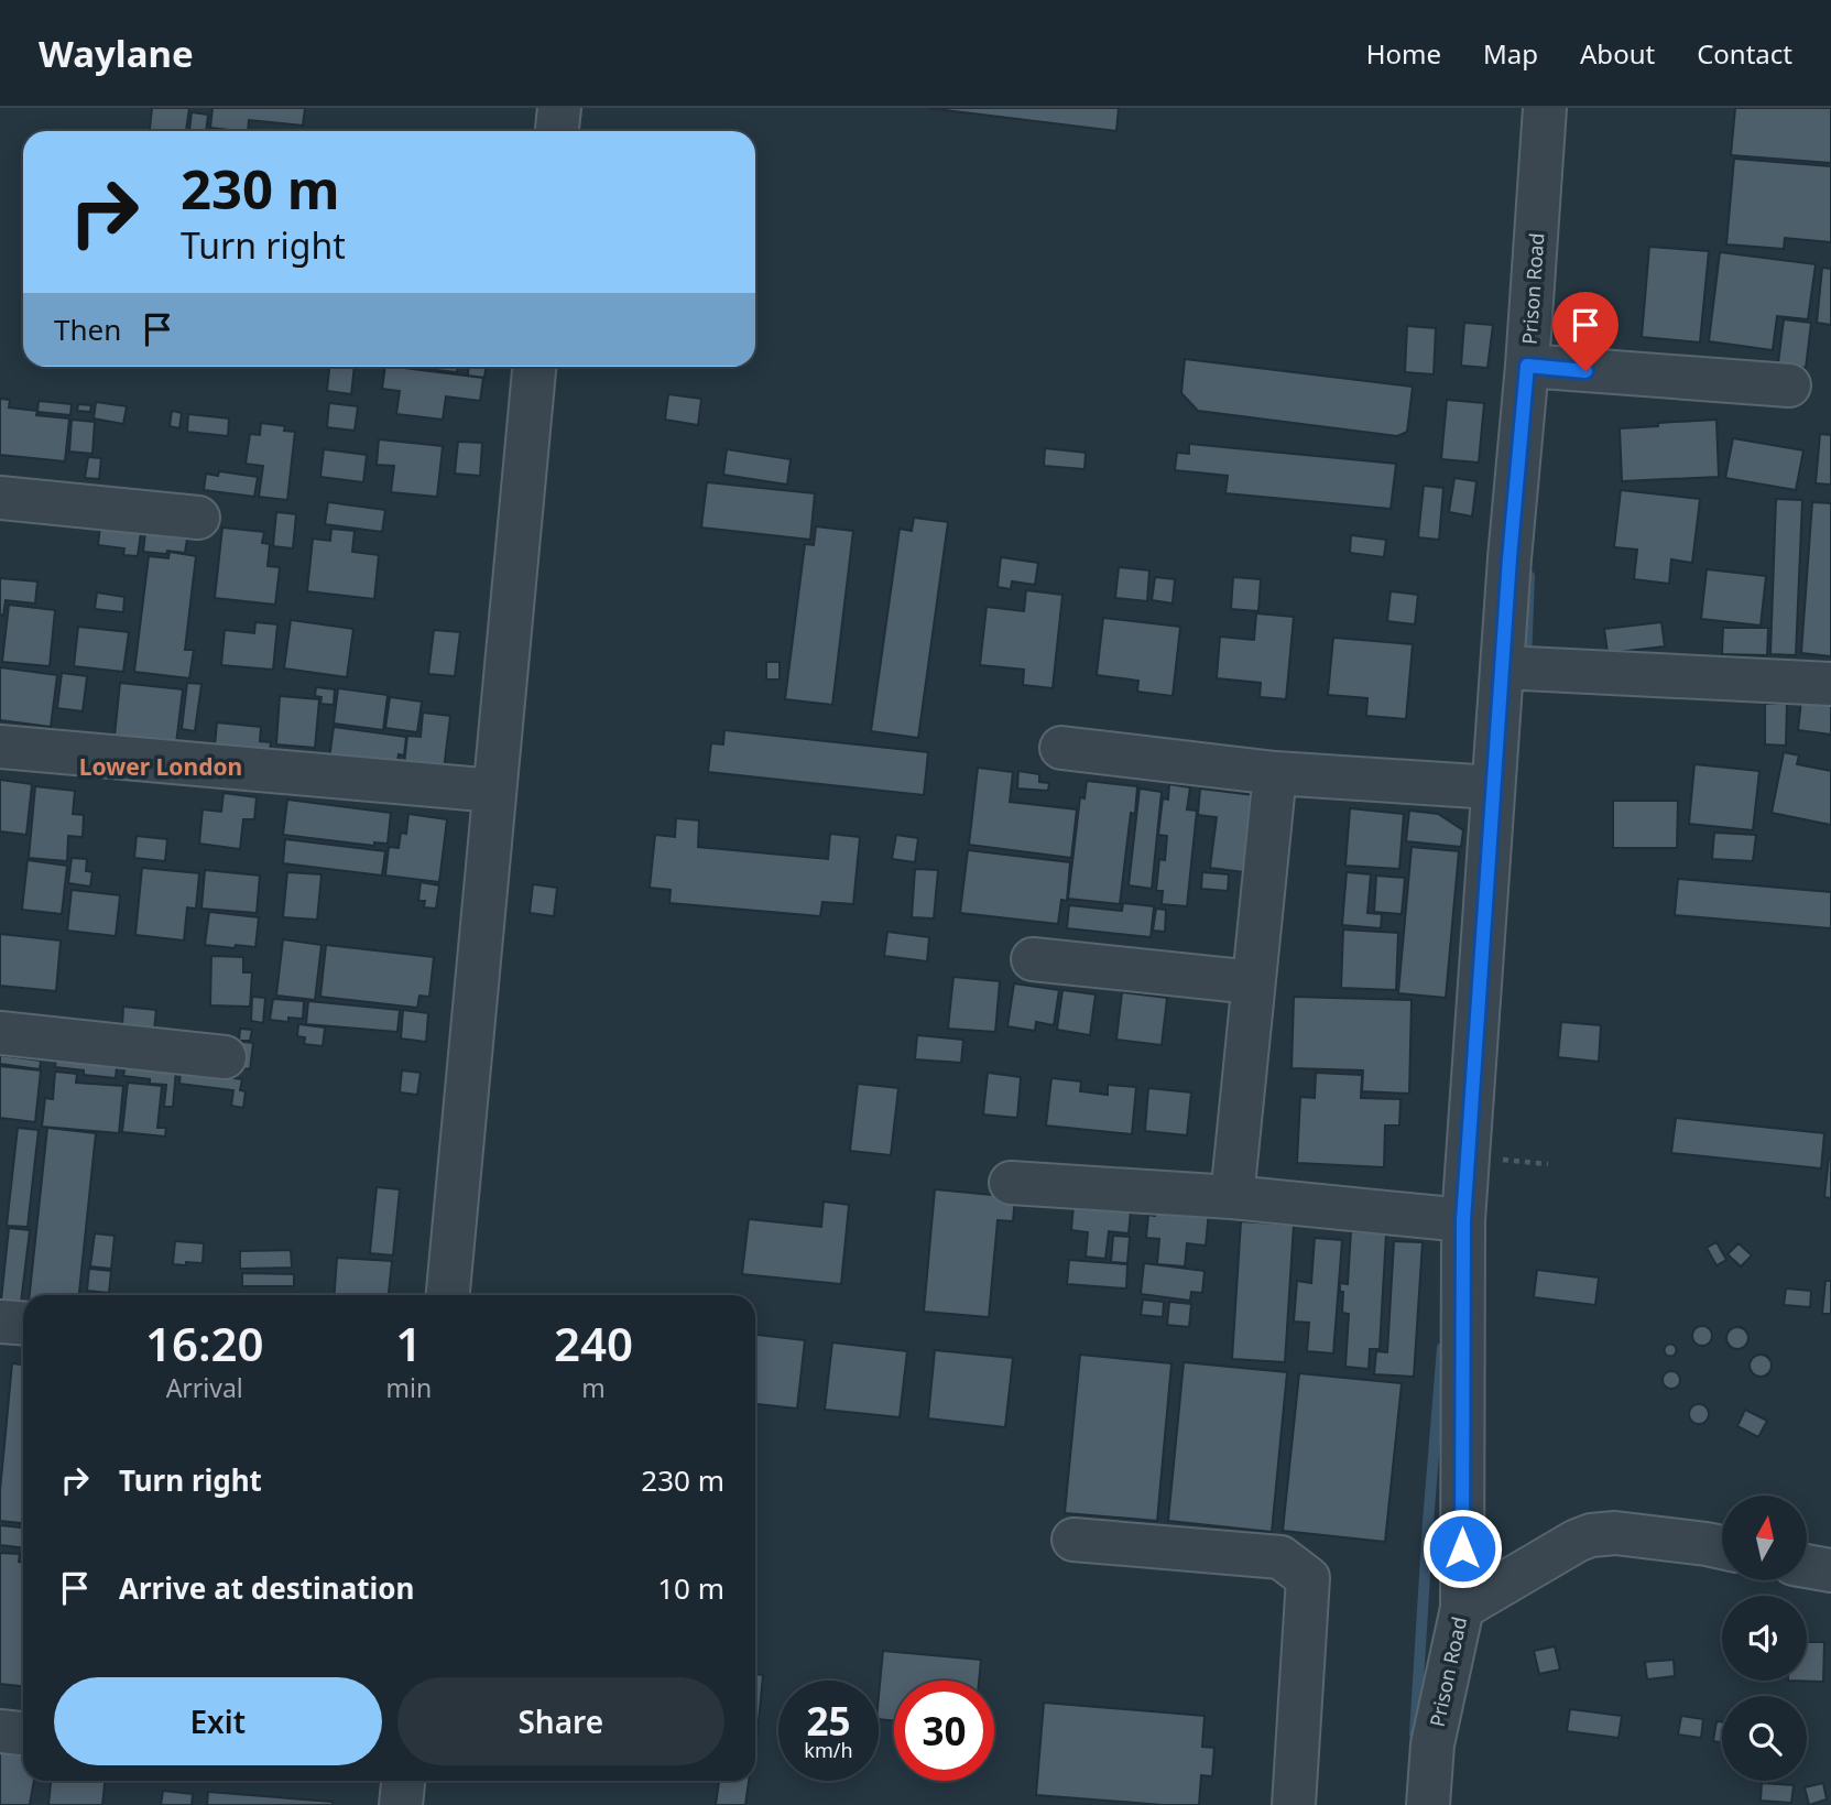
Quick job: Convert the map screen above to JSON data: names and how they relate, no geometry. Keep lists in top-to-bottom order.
{
  "streets": {
    "street": ["Prison Road"]
  },
  "districts": ["Lower London"],
  "north": "top",
  "page": {
    "header": "Waylane",
    "nav": [
      "Home",
      "Map",
      "About",
      "Contact"
    ],
    "turn": ["230 m", "Turn right"],
    "then": "Then",
    "eta": [
      "16:20",
      "Arrival",
      "1",
      "min",
      "240",
      "m"
    ],
    "list": [
      {
        "name": "Turn right",
        "value": "230 m"
      },
      {
        "name": "Arrive at destination",
        "value": "10 m"
      }
    ],
    "buttons": ["Exit", "Share"],
    "speed": "25 km/h",
    "limit": "30"
  }
}
